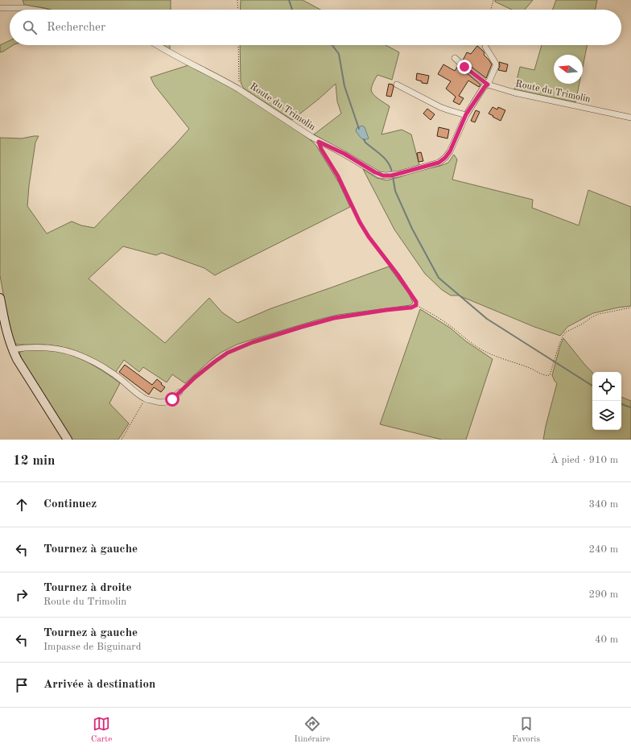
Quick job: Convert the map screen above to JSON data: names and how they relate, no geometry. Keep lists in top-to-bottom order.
{
  "streets": {
    "street": ["Route du Trimolin"]
  },
  "north": "left",
  "page": {
    "search": "Rechercher",
    "heading": ["12 min", "À pied · 910 m"],
    "list": [
      ["Continuez", "340 m"],
      ["Tournez à gauche", "240 m"],
      ["Tournez à droite", "Route du Trimolin", "290 m"],
      ["Tournez à gauche", "Impasse de Biguinard", "40 m"],
      "Arrivée à destination"
    ],
    "nav": ["Carte", "Itinéraire", "Favoris"]
  }
}
